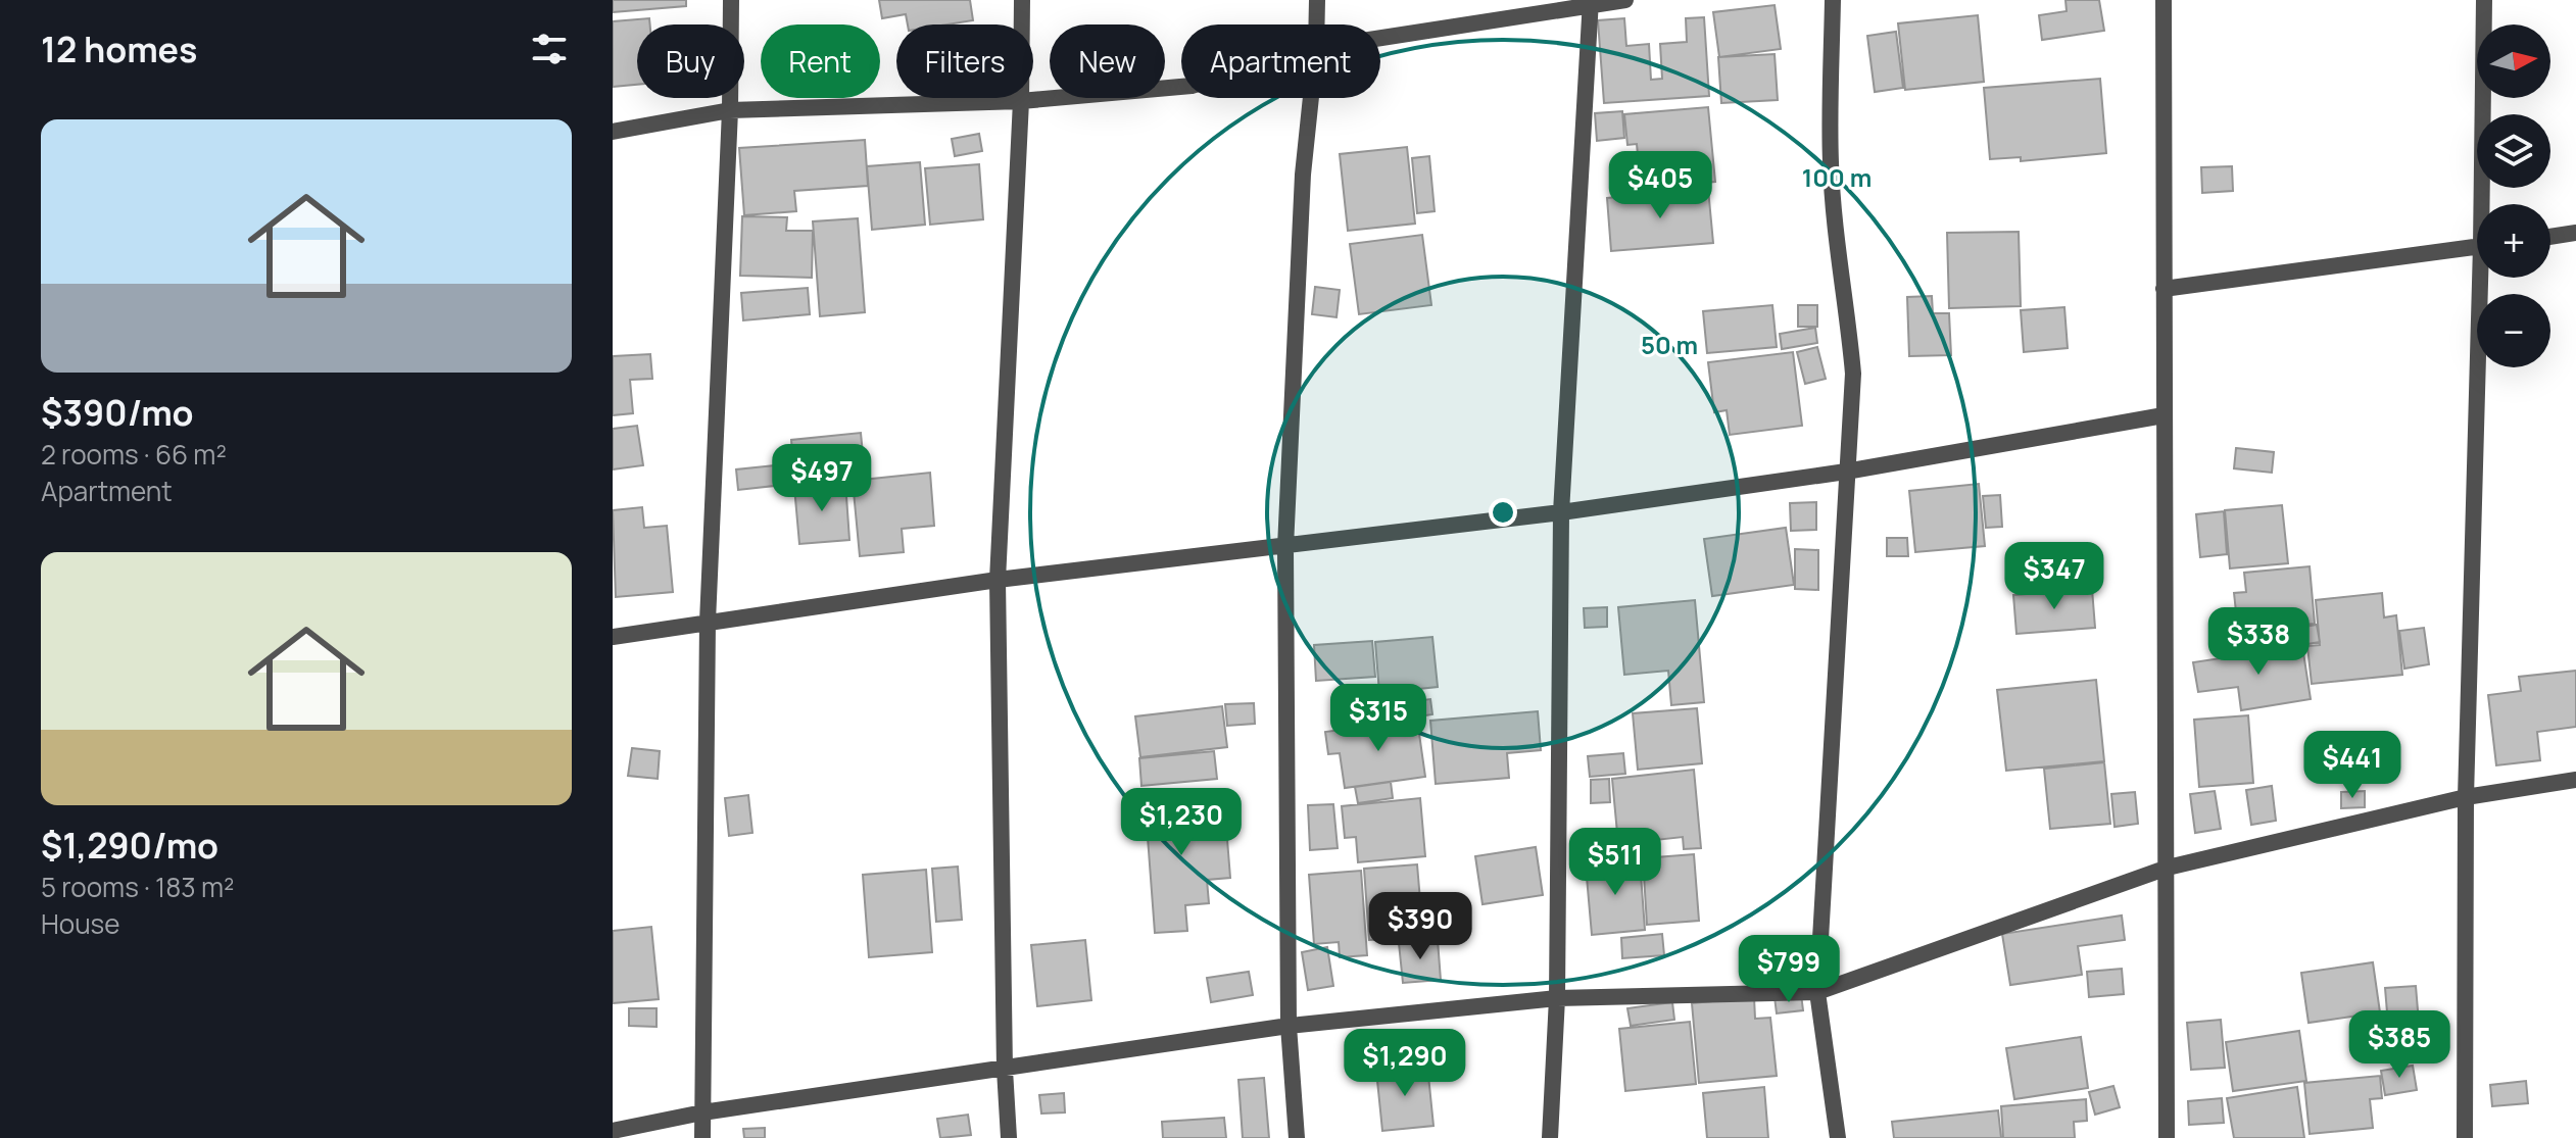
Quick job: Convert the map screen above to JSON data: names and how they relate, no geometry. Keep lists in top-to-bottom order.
{
  "north": "right",
  "page": {
    "heading": "12 homes",
    "map_buttons": ["+", "−"],
    "chip": [
      "Buy",
      "Rent",
      "Filters",
      "New",
      "Apartment"
    ],
    "list": [
      {
        "name": "$390/mo",
        "note": "2 rooms · 66 m² · Apartment"
      },
      {
        "name": "$1,290/mo",
        "note": "5 rooms · 183 m² · House"
      }
    ],
    "price": [
      "$405",
      "$497",
      "$347",
      "$338",
      "$315",
      "$441",
      "$1,230",
      "$511",
      "$390",
      "$799",
      "$385",
      "$1,290"
    ]
  },
  "rings": ["100 m", "50 m"]
}
